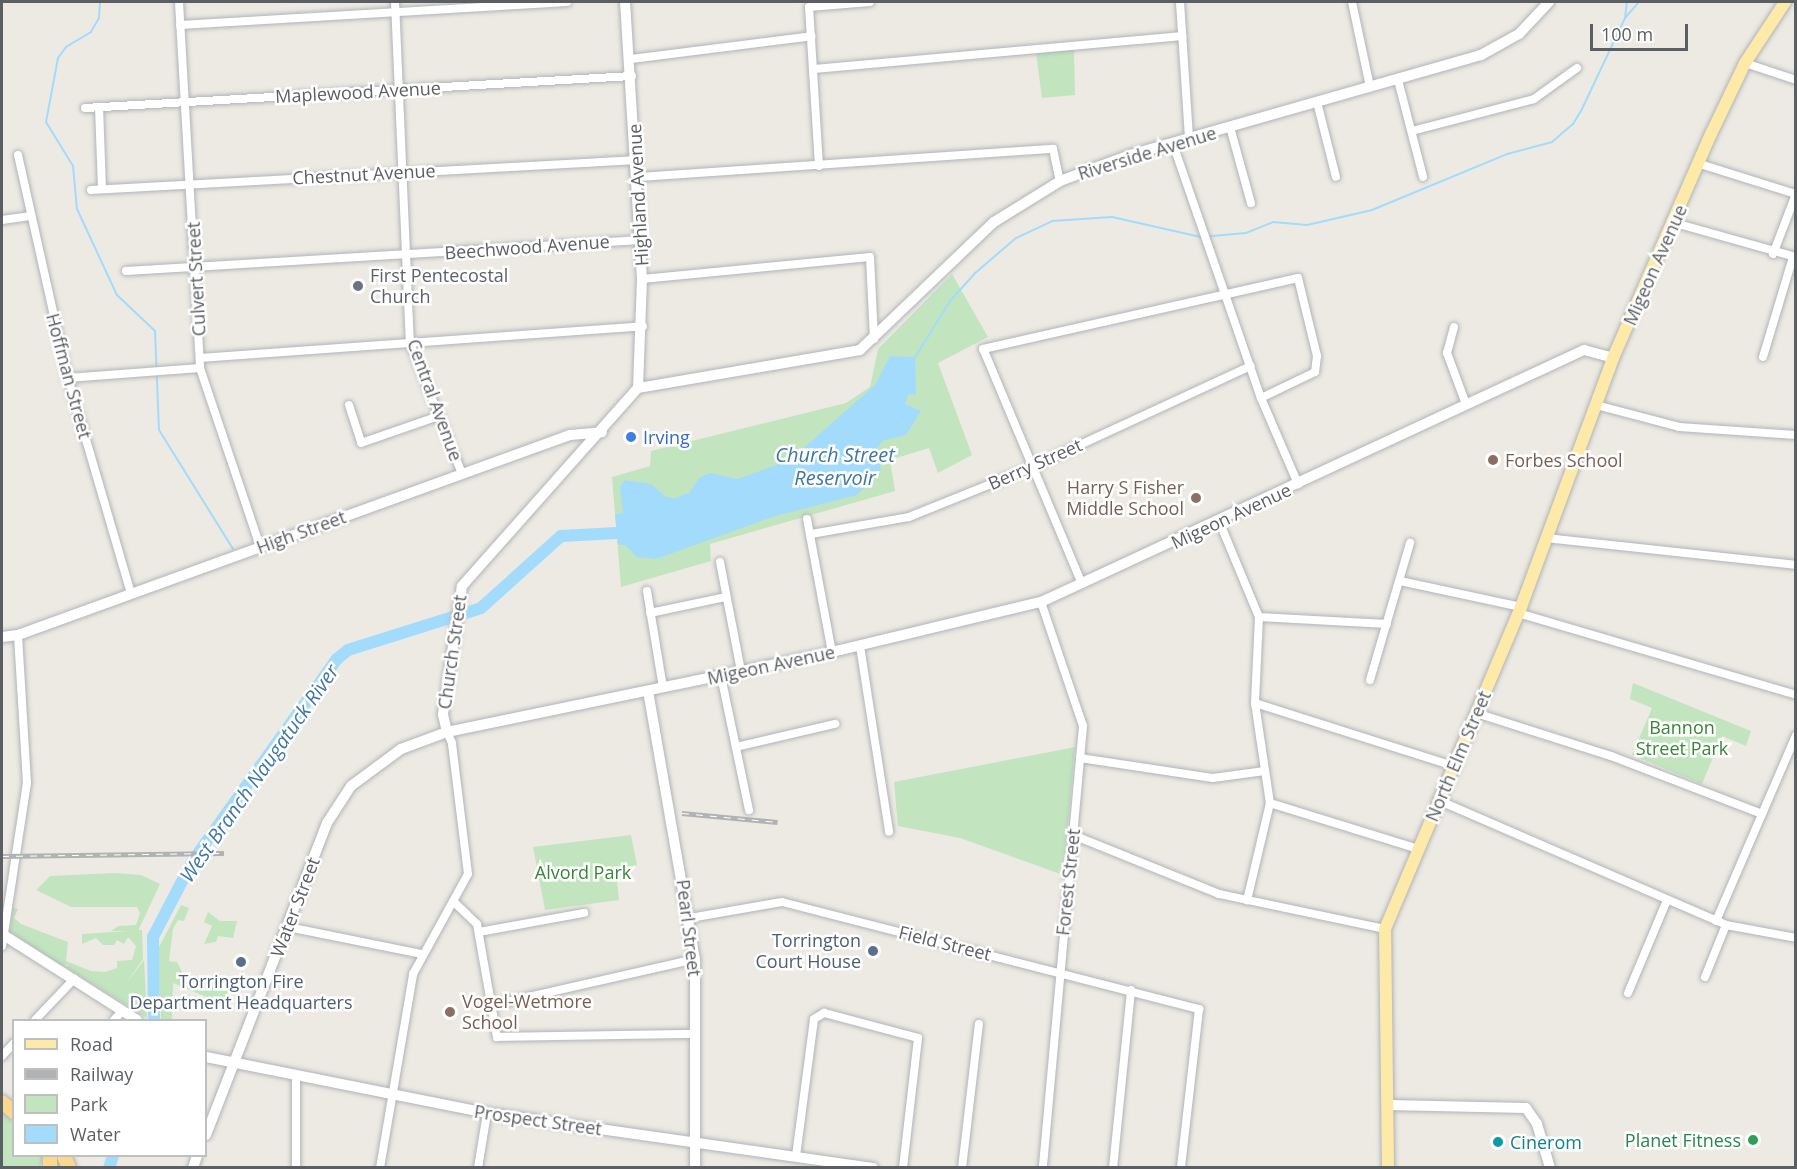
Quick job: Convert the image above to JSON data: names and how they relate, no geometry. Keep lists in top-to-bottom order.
{
  "streets": {
    "main road": ["Migeon Avenue", "North Elm Street"],
    "street": [
      "Maplewood Avenue",
      "Riverside Avenue",
      "Chestnut Avenue",
      "Highland Avenue",
      "Beechwood Avenue",
      "Culvert Street",
      "Hoffman Street",
      "Central Avenue",
      "Berry Street",
      "High Street",
      "Church Street",
      "Forest Street",
      "Water Street",
      "Pearl Street",
      "Field Street",
      "Prospect Street"
    ]
  },
  "crossings": [
    ["Maplewood Avenue", "Highland Avenue"],
    ["Maplewood Avenue", "Culvert Street"],
    ["Maplewood Avenue", "Central Avenue"],
    ["Riverside Avenue", "Highland Avenue"],
    ["Riverside Avenue", "Church Street"],
    ["Chestnut Avenue", "Highland Avenue"],
    ["Chestnut Avenue", "Culvert Street"],
    ["Chestnut Avenue", "Central Avenue"],
    ["Highland Avenue", "Beechwood Avenue"],
    ["Highland Avenue", "Church Street"],
    ["Beechwood Avenue", "Culvert Street"],
    ["Beechwood Avenue", "Central Avenue"],
    ["Migeon Avenue", "Church Street"],
    ["Migeon Avenue", "North Elm Street"],
    ["Migeon Avenue", "Forest Street"],
    ["Migeon Avenue", "Water Street"],
    ["Migeon Avenue", "Pearl Street"],
    ["Culvert Street", "High Street"],
    ["Hoffman Street", "High Street"],
    ["Central Avenue", "High Street"],
    ["High Street", "Church Street"],
    ["Church Street", "Water Street"],
    ["Church Street", "Prospect Street"],
    ["Forest Street", "Field Street"],
    ["Water Street", "Prospect Street"],
    ["Pearl Street", "Field Street"],
    ["Pearl Street", "Prospect Street"]
  ],
  "water": ["Church Street Reservoir", "West Branch Naugatuck River"],
  "parks": ["Bannon Street Park", "Alvord Park"],
  "places": [
    "First Pentecostal Church",
    "Irving",
    "Forbes School",
    "Harry S Fisher Middle School",
    "Torrington Court House",
    "Torrington Fire Department Headquarters",
    "Vogel-Wetmore School",
    "Planet Fitness",
    "Cinerom"
  ],
  "legend": [
    "Road",
    "Railway",
    "Park",
    "Water"
  ],
  "scale_bar": "100 m"
}
